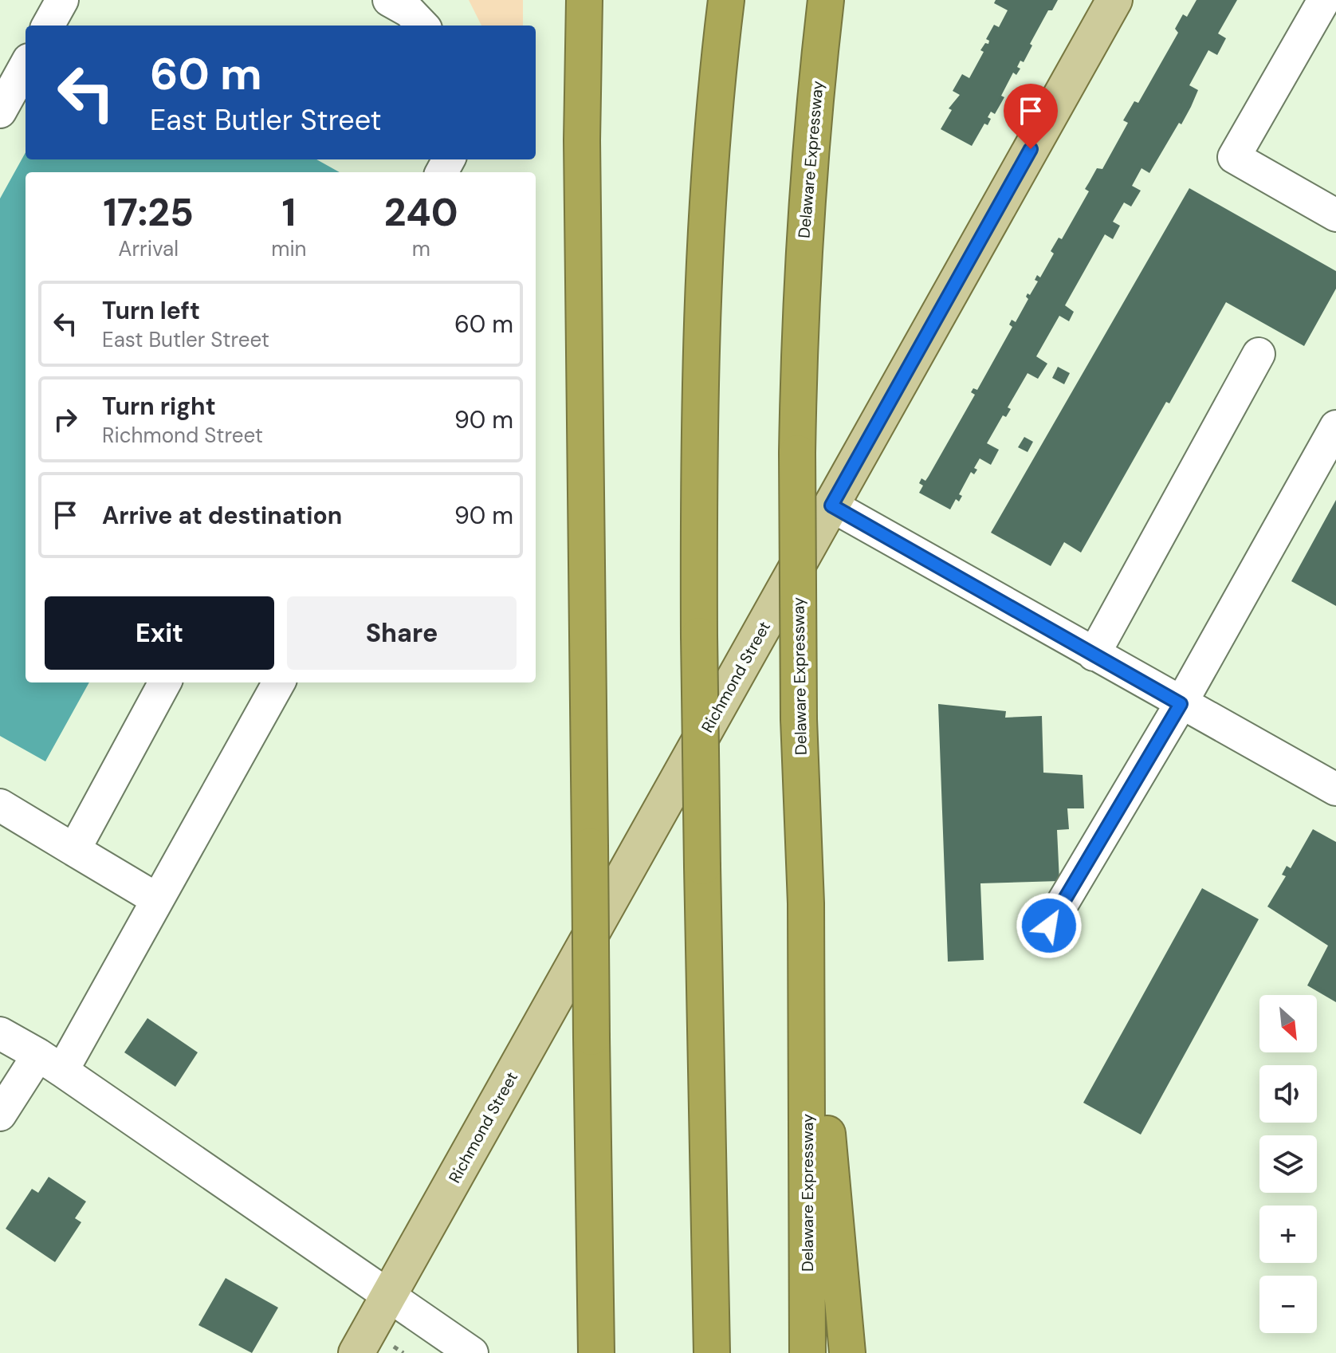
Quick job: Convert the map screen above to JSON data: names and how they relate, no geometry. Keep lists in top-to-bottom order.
{
  "streets": {
    "highway": ["Delaware Expressway"],
    "main road": ["Richmond Street"]
  },
  "north": "bottom right",
  "page": {
    "turn": ["60 m", "East Butler Street"],
    "eta": [
      "17:25",
      "Arrival",
      "1",
      "min",
      "240",
      "m"
    ],
    "list": [
      {
        "name": "Turn left",
        "note": "East Butler Street",
        "value": "60 m"
      },
      {
        "name": "Turn right",
        "note": "Richmond Street",
        "value": "90 m"
      },
      {
        "name": "Arrive at destination",
        "value": "90 m"
      }
    ],
    "buttons": ["Exit", "Share"],
    "map_buttons": ["+", "−"]
  }
}
